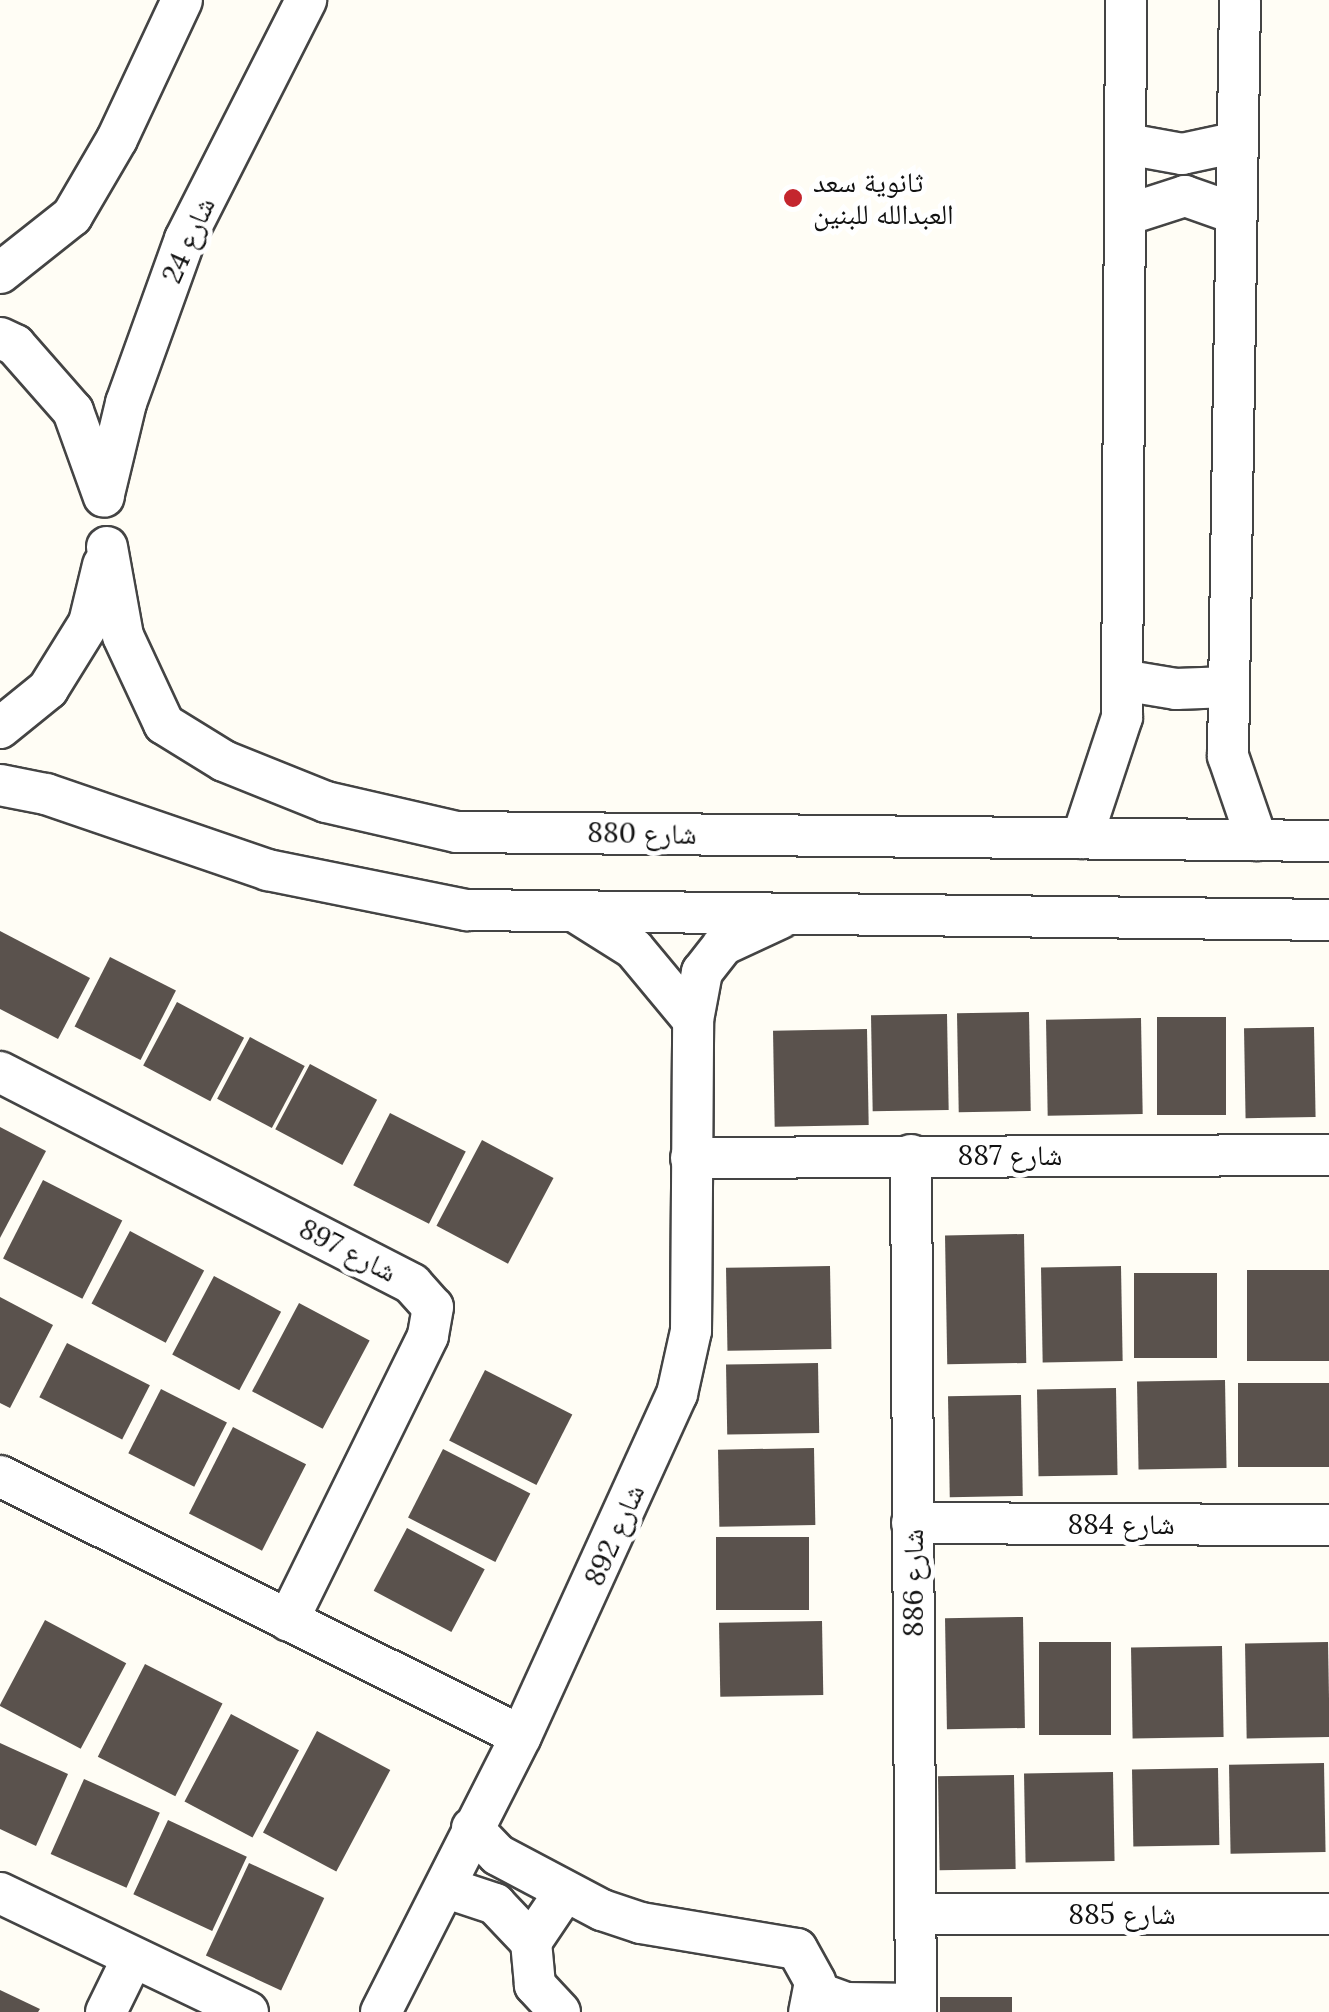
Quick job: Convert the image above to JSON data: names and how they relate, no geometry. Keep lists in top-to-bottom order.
{
  "streets": {
    "street": [
      "شارع 24",
      "شارع 880",
      "شارع 887",
      "شارع 897",
      "شارع 884",
      "شارع 892",
      "شارع 886",
      "شارع 885"
    ]
  },
  "crossings": [
    ["شارع 887", "شارع 892"],
    ["شارع 887", "شارع 886"],
    ["شارع 884", "شارع 886"],
    ["شارع 886", "شارع 885"]
  ],
  "places": ["ثانوية سعد العبدالله للبنين"]
}
